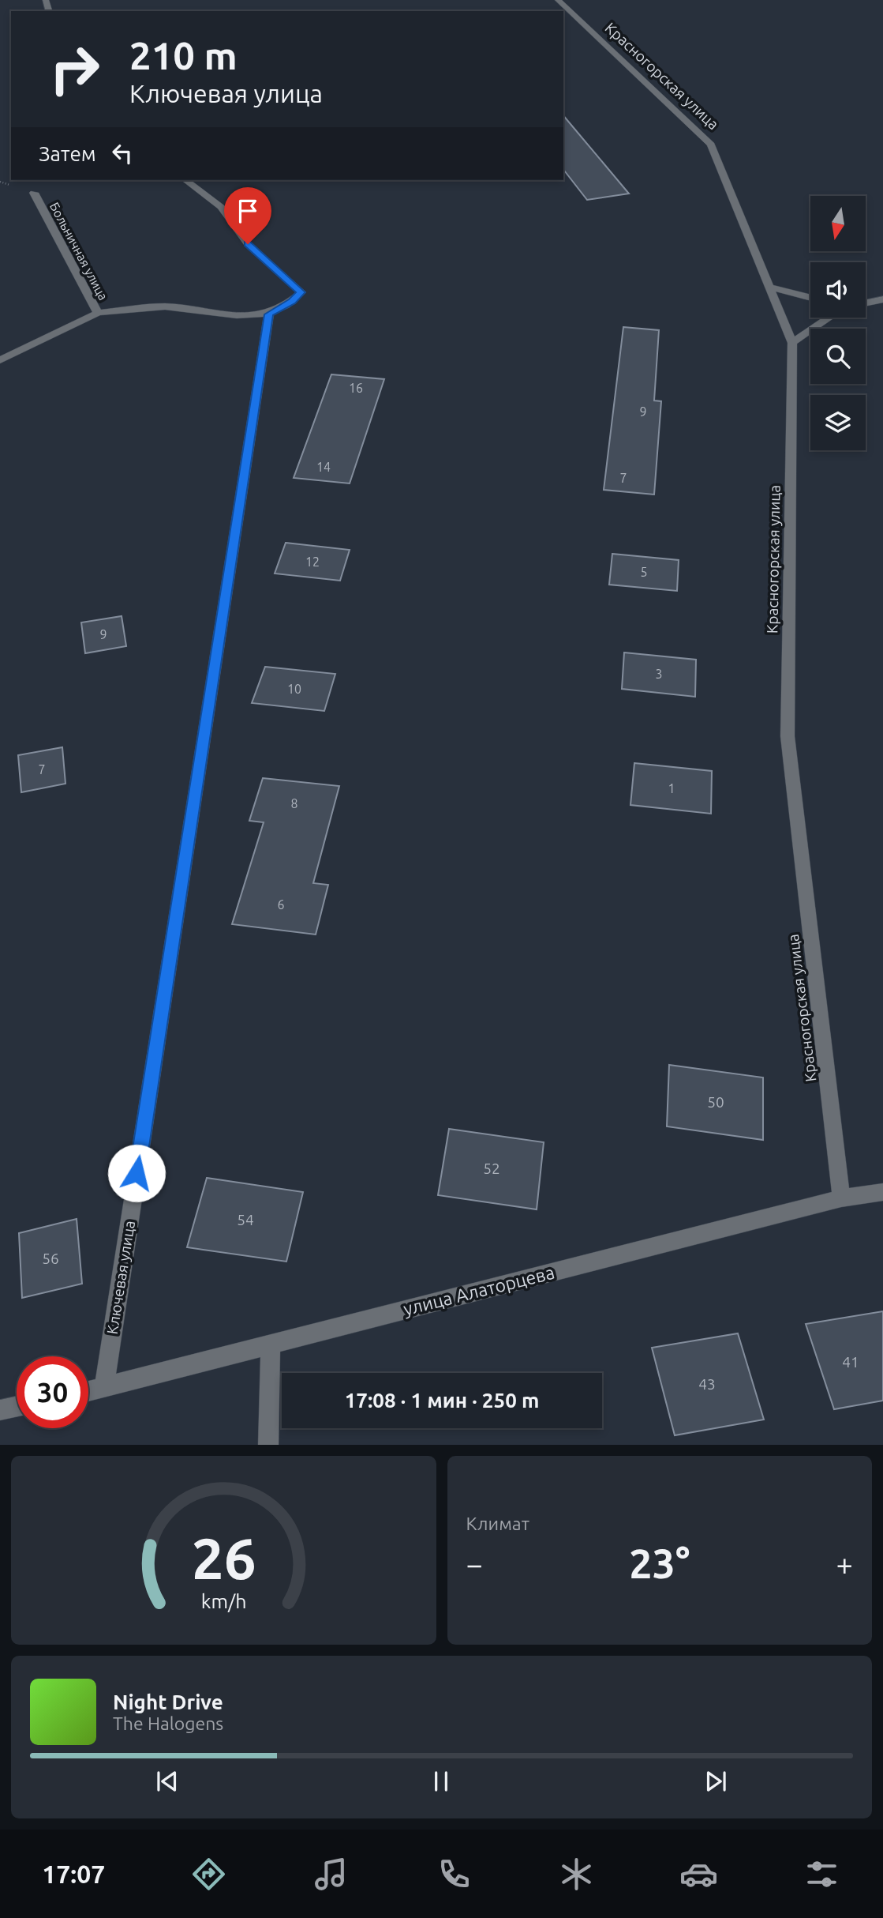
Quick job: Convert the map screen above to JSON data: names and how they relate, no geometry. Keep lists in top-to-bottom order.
{
  "streets": {
    "street": [
      "Красногорская улица",
      "Больничная улица",
      "Ключевая улица",
      "улица Алаторцева"
    ]
  },
  "crossings": [
    ["Красногорская улица", "улица Алаторцева"],
    ["Ключевая улица", "улица Алаторцева"]
  ],
  "house_numbers": [
    "16",
    "9",
    "14",
    "7",
    "12",
    "5",
    "9",
    "3",
    "10",
    "7",
    "1",
    "8",
    "6",
    "50",
    "52",
    "54",
    "56",
    "41",
    "43"
  ],
  "north": "bottom",
  "page": {
    "turn": ["210 m", "Ключевая улица"],
    "then": "Затем",
    "limit": "30",
    "trip": "17:08 · 1 мин · 250 m",
    "tile": "Климат",
    "heat": ["−", "23°", "+"],
    "song": ["Night Drive", "The Halogens"],
    "tabs": "17:07",
    "gauge": ["26", "km/h"]
  }
}
